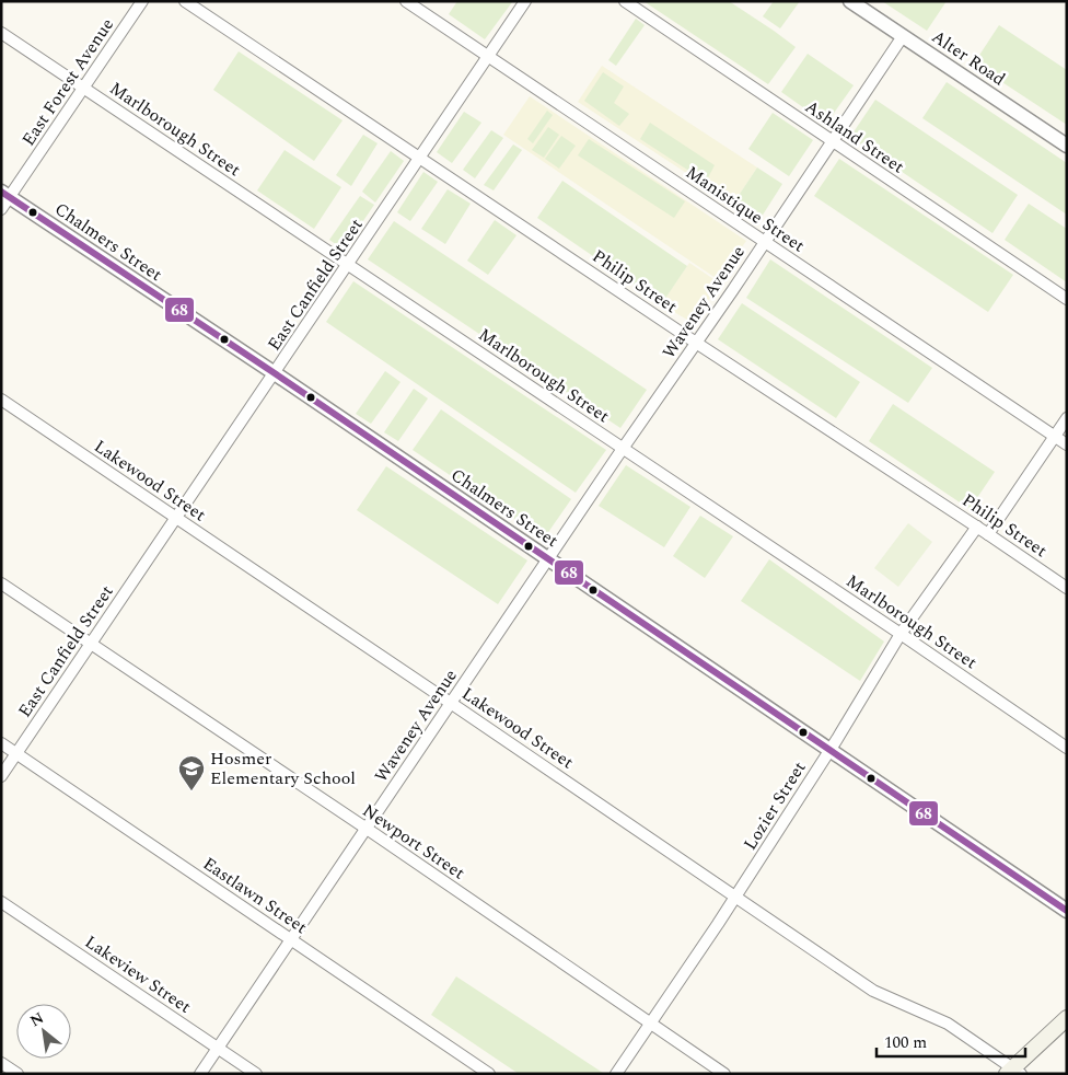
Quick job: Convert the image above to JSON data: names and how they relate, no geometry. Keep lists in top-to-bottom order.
{
  "streets": {
    "street": [
      "Alter Road",
      "East Forest Avenue",
      "Marlborough Street",
      "Ashland Street",
      "Manistique Street",
      "Chalmers Street",
      "Philip Street",
      "East Canfield Street",
      "Waveney Avenue",
      "Lakewood Street",
      "Lozier Street",
      "Newport Street",
      "Eastlawn Street",
      "Lakeview Street"
    ]
  },
  "crossings": [
    ["Alter Road", "Waveney Avenue"],
    ["East Forest Avenue", "Marlborough Street"],
    ["East Forest Avenue", "Chalmers Street"],
    ["Marlborough Street", "East Canfield Street"],
    ["Marlborough Street", "Waveney Avenue"],
    ["Marlborough Street", "Lozier Street"],
    ["Ashland Street", "Waveney Avenue"],
    ["Manistique Street", "East Canfield Street"],
    ["Manistique Street", "Waveney Avenue"],
    ["Chalmers Street", "East Canfield Street"],
    ["Chalmers Street", "Waveney Avenue"],
    ["Chalmers Street", "Lozier Street"],
    ["Philip Street", "East Canfield Street"],
    ["Philip Street", "Waveney Avenue"],
    ["Philip Street", "Lozier Street"],
    ["East Canfield Street", "Lakewood Street"],
    ["East Canfield Street", "Newport Street"],
    ["East Canfield Street", "Eastlawn Street"],
    ["Waveney Avenue", "Lakewood Street"],
    ["Waveney Avenue", "Newport Street"],
    ["Waveney Avenue", "Eastlawn Street"],
    ["Waveney Avenue", "Lakeview Street"],
    ["Lakewood Street", "Lozier Street"],
    ["Lozier Street", "Newport Street"]
  ],
  "places": {
    "school or university": ["Hosmer Elementary School"]
  },
  "lines": ["transit line 68"],
  "scale_bar": "100 m",
  "north": "top left"
}
